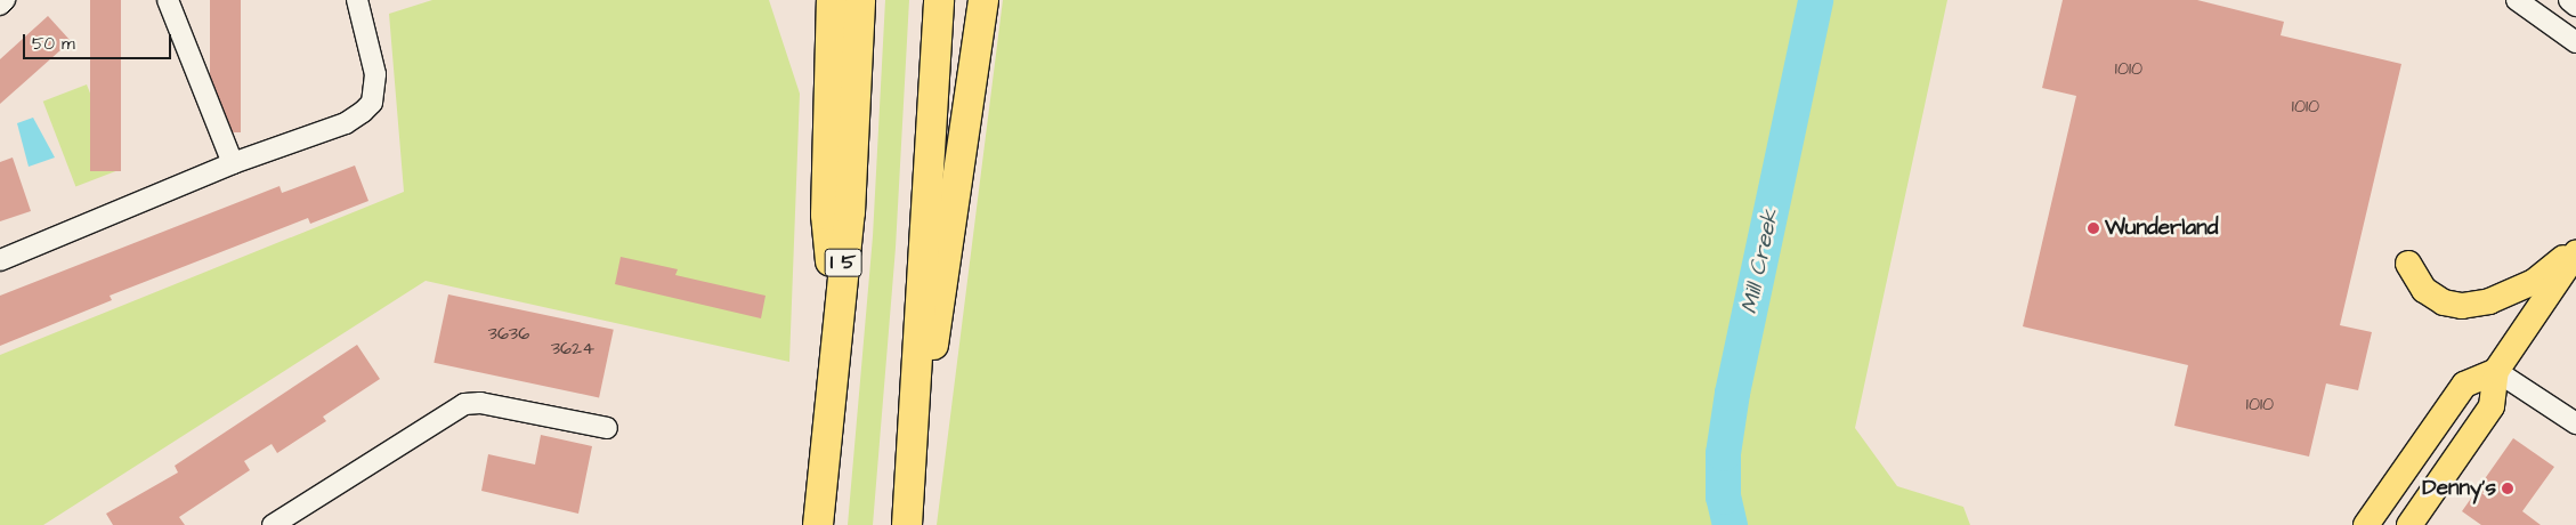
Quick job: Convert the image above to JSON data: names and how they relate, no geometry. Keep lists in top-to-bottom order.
{
  "streets": {
    "highway": ["I 5"]
  },
  "water": ["Mill Creek"],
  "places": ["Wunderland", "Denny's"],
  "house_numbers": [
    "1010",
    "1010",
    "3636",
    "3624",
    "1010"
  ],
  "scale_bar": "50 m"
}
